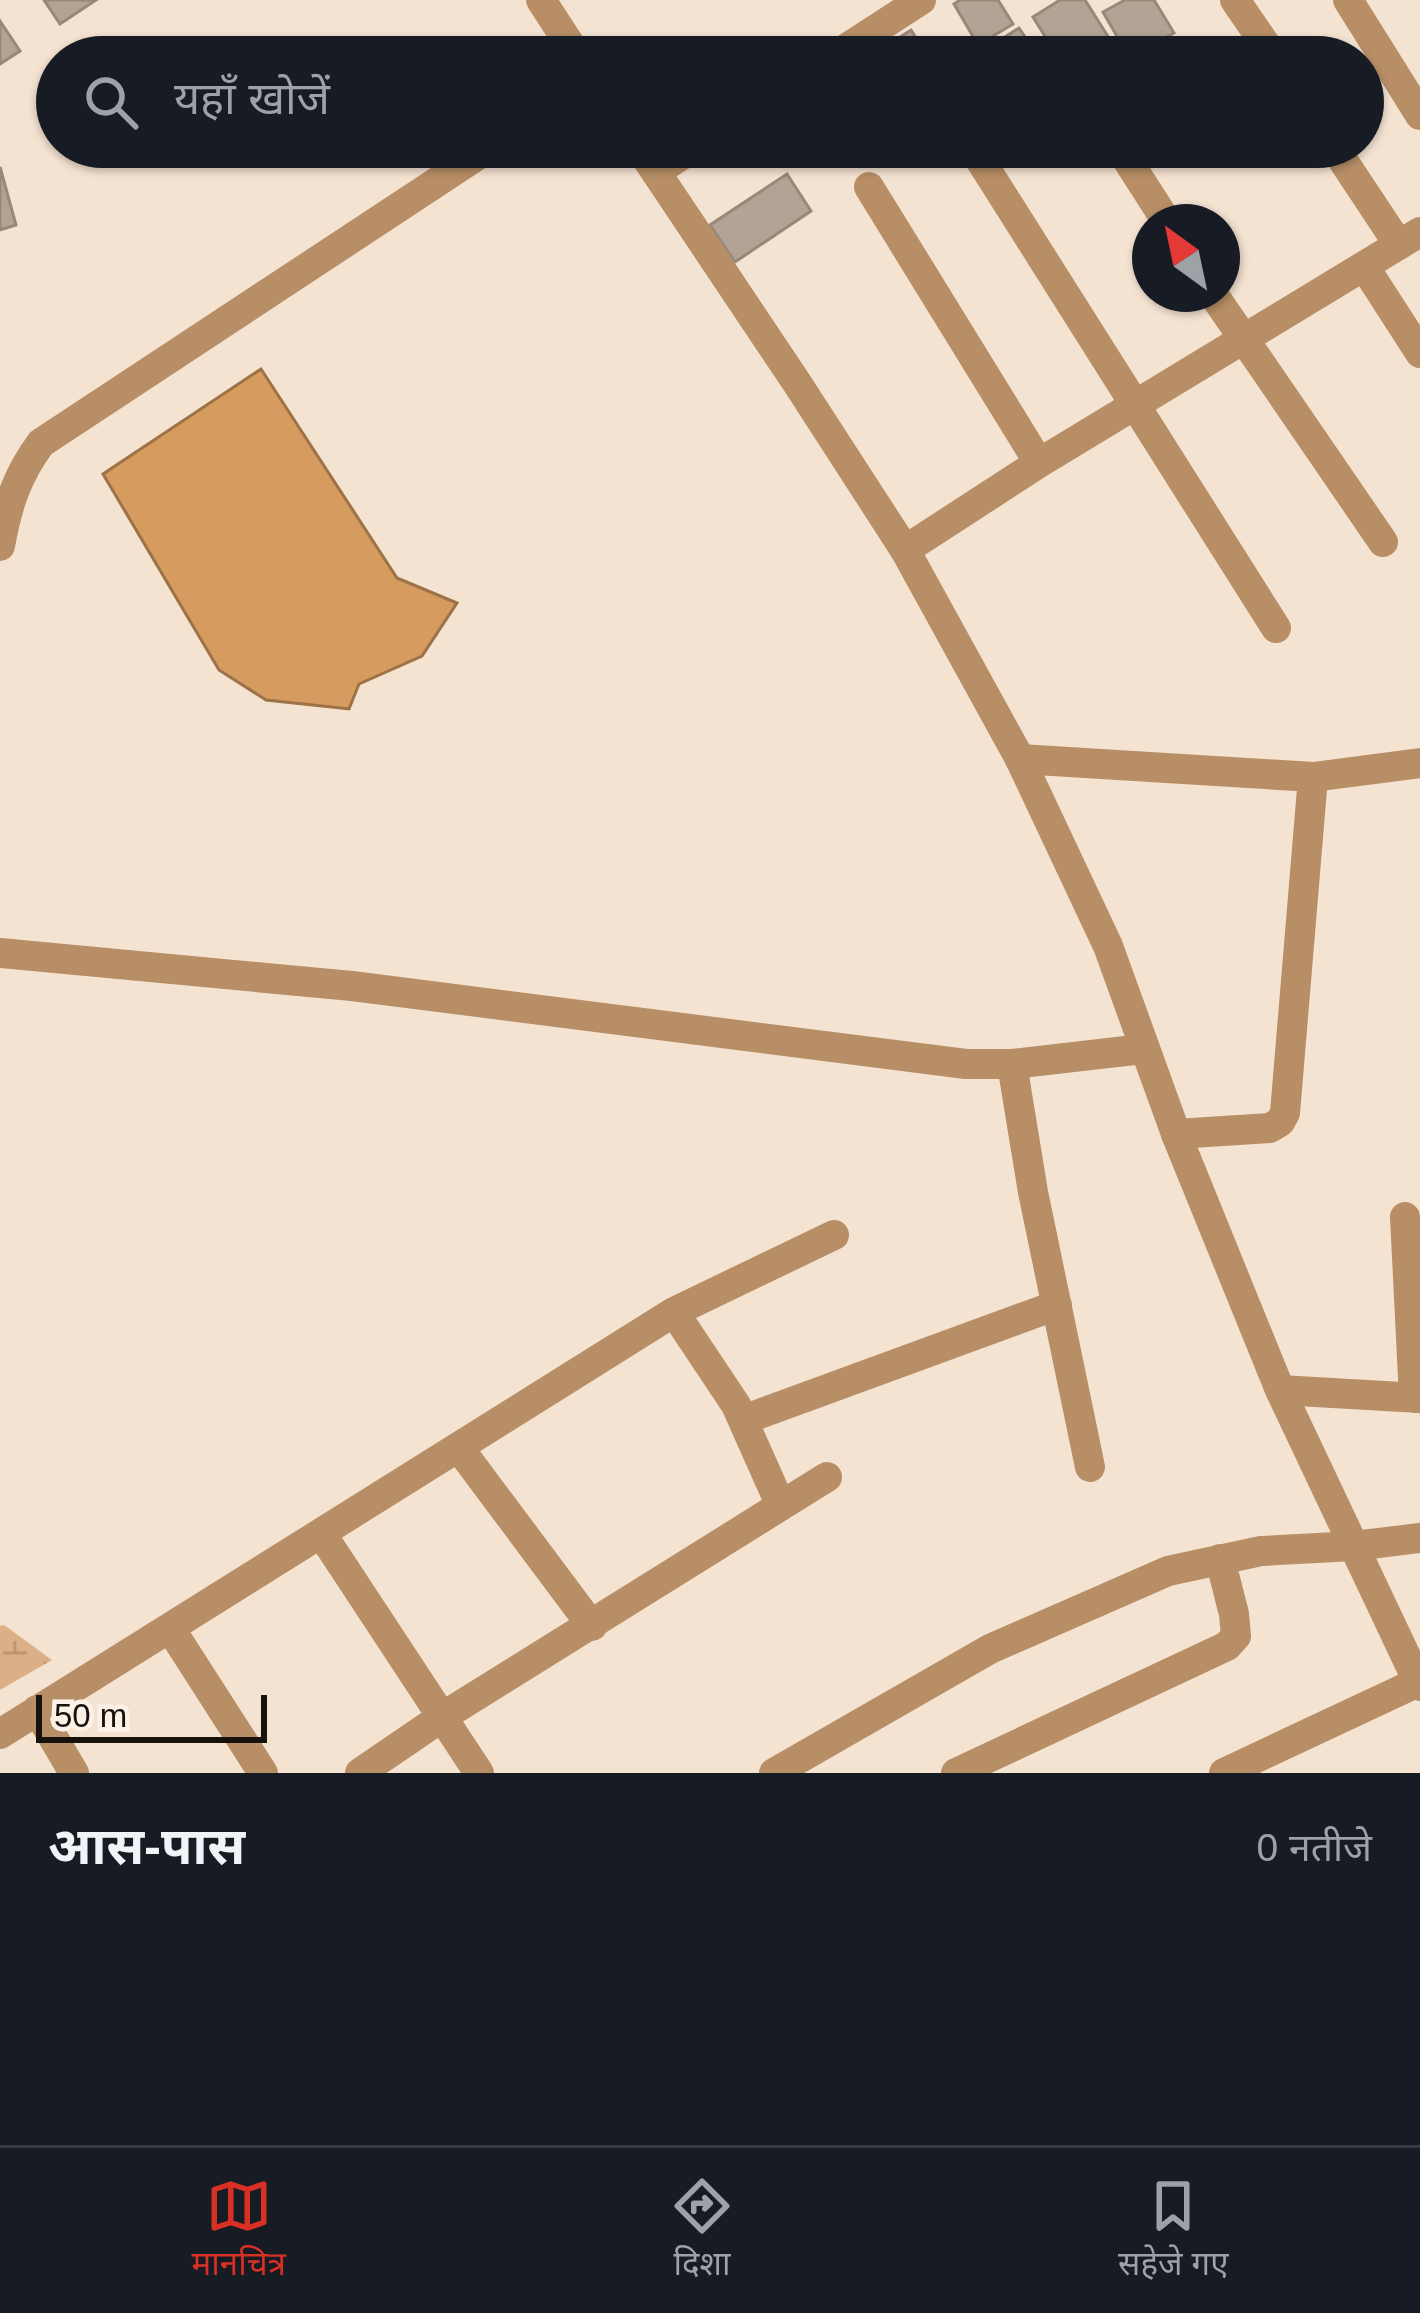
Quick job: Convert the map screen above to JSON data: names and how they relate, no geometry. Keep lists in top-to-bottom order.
{
  "scale_bar": "50 m",
  "north": "top left",
  "page": {
    "search": "यहाँ खोजें",
    "scale": "50 m",
    "heading": ["आस-पास", "0 नतीजे"],
    "nav": ["मानचित्र", "दिशा", "सहेजे गए"]
  }
}
